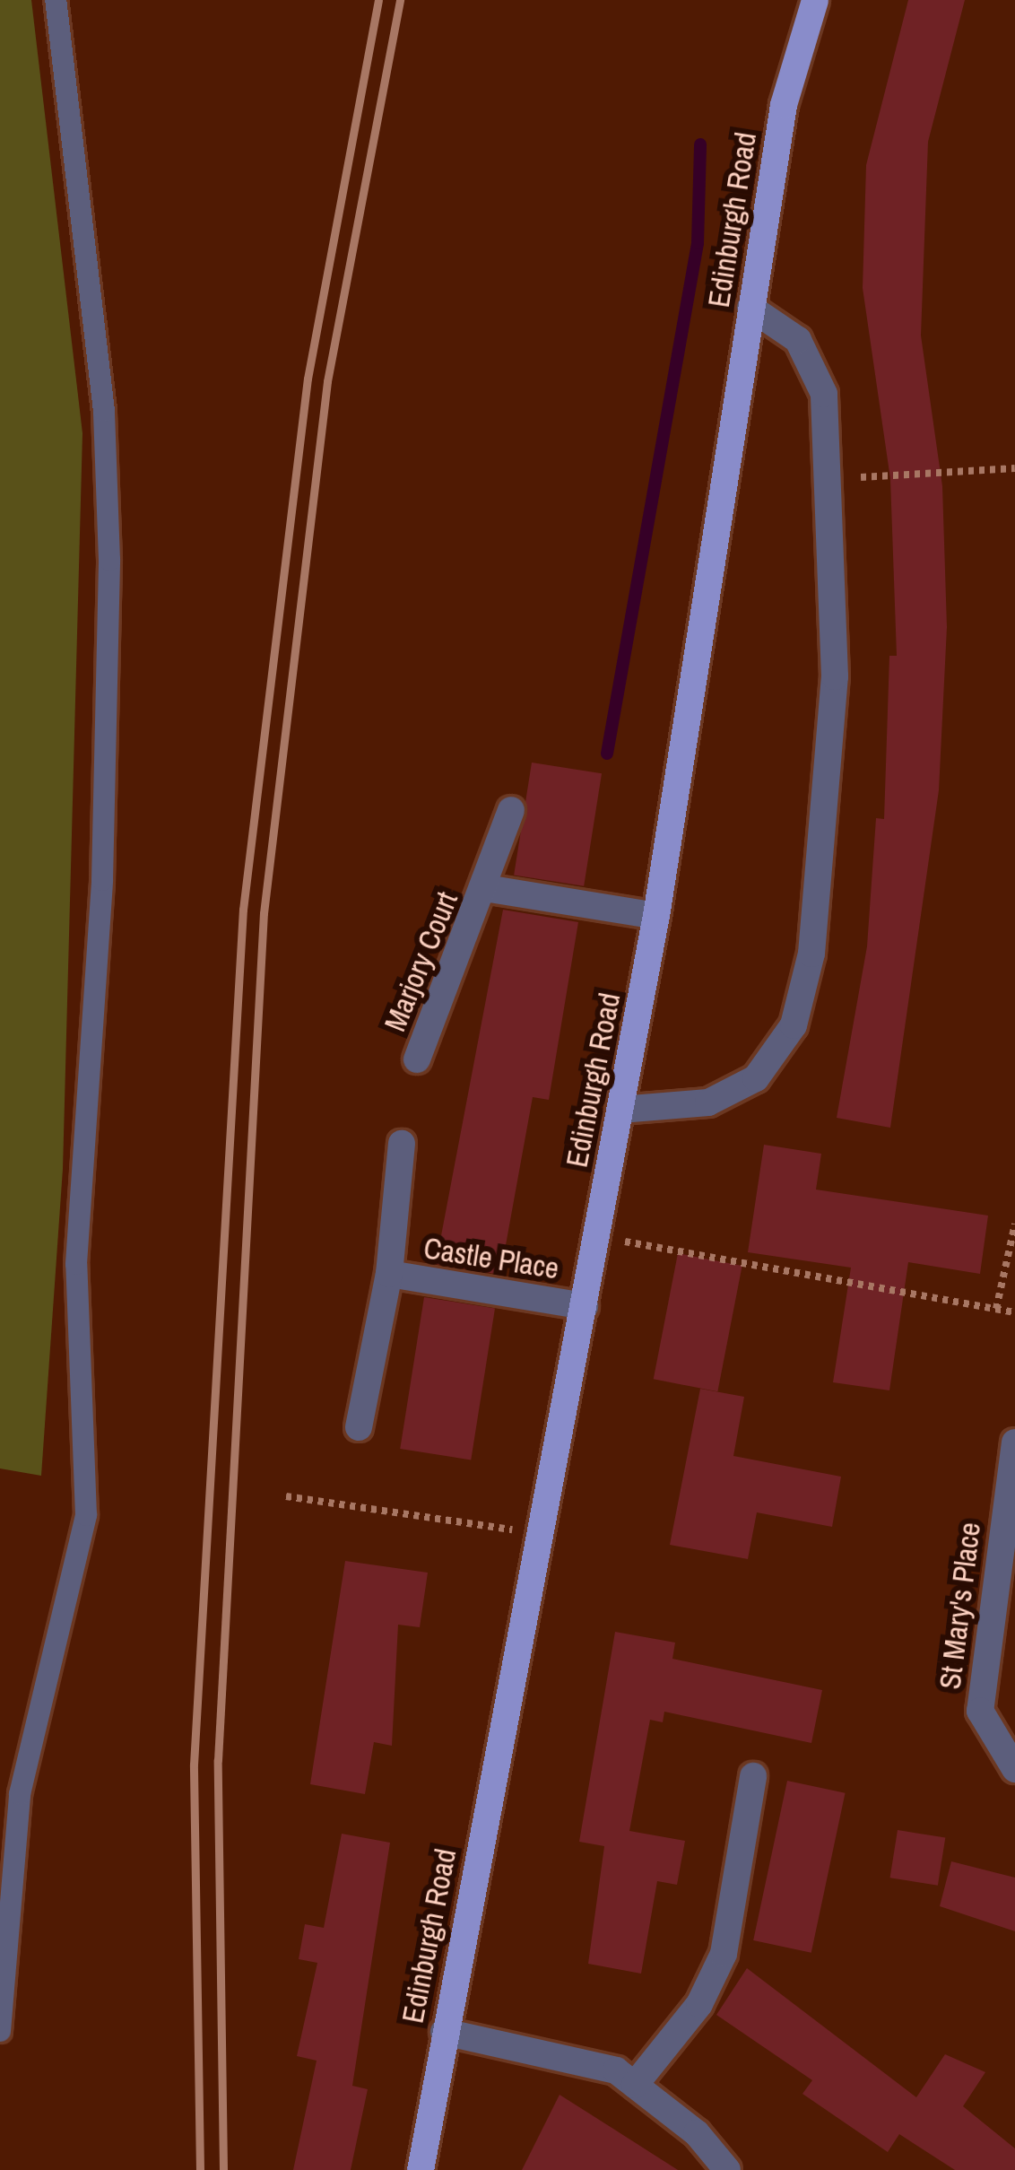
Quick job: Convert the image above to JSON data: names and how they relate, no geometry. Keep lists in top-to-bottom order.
{
  "streets": {
    "main road": ["Edinburgh Road"],
    "street": ["Marjory Court", "Castle Place", "St Mary's Place"]
  },
  "crossings": [
    ["Edinburgh Road", "Marjory Court"],
    ["Edinburgh Road", "Castle Place"]
  ]
}
